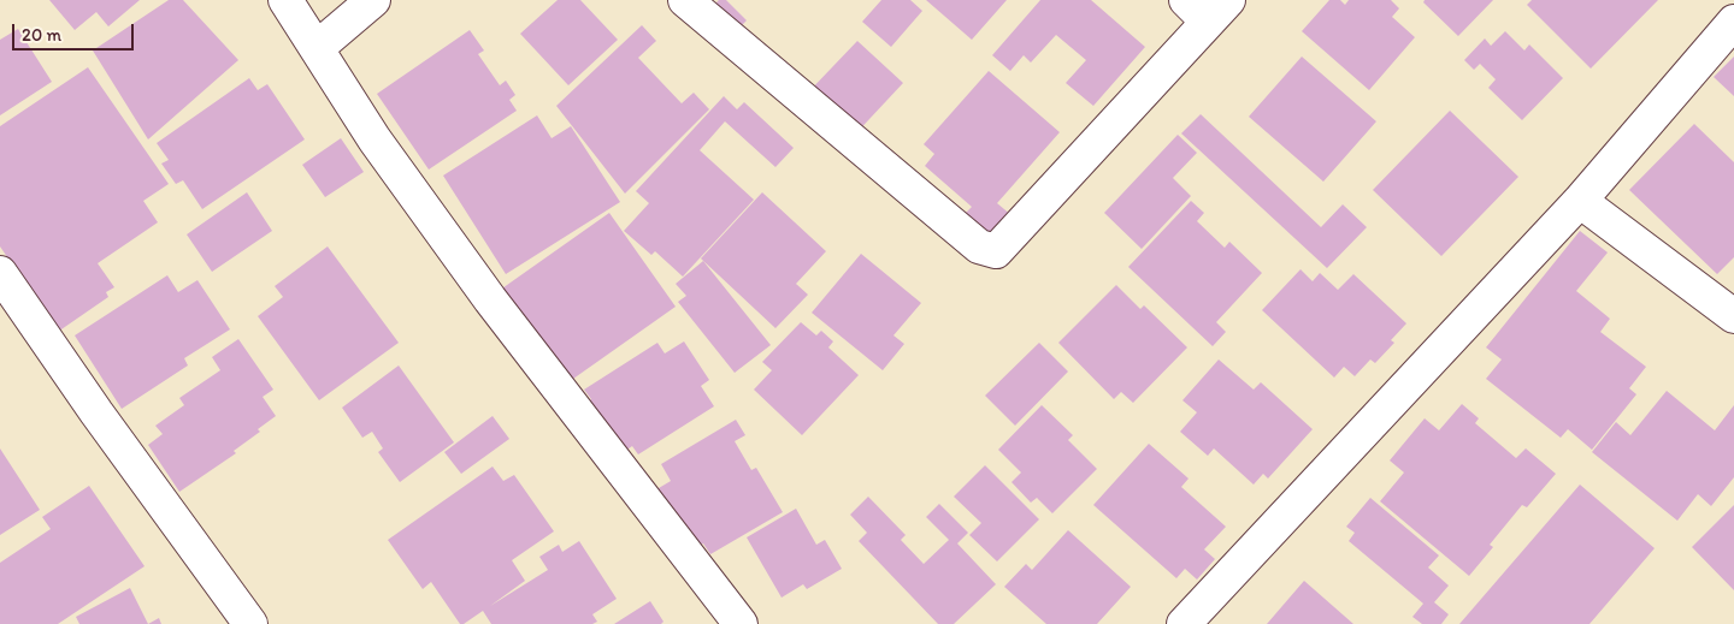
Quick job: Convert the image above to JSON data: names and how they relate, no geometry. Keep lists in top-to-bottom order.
{
  "scale_bar": "20 m"
}
